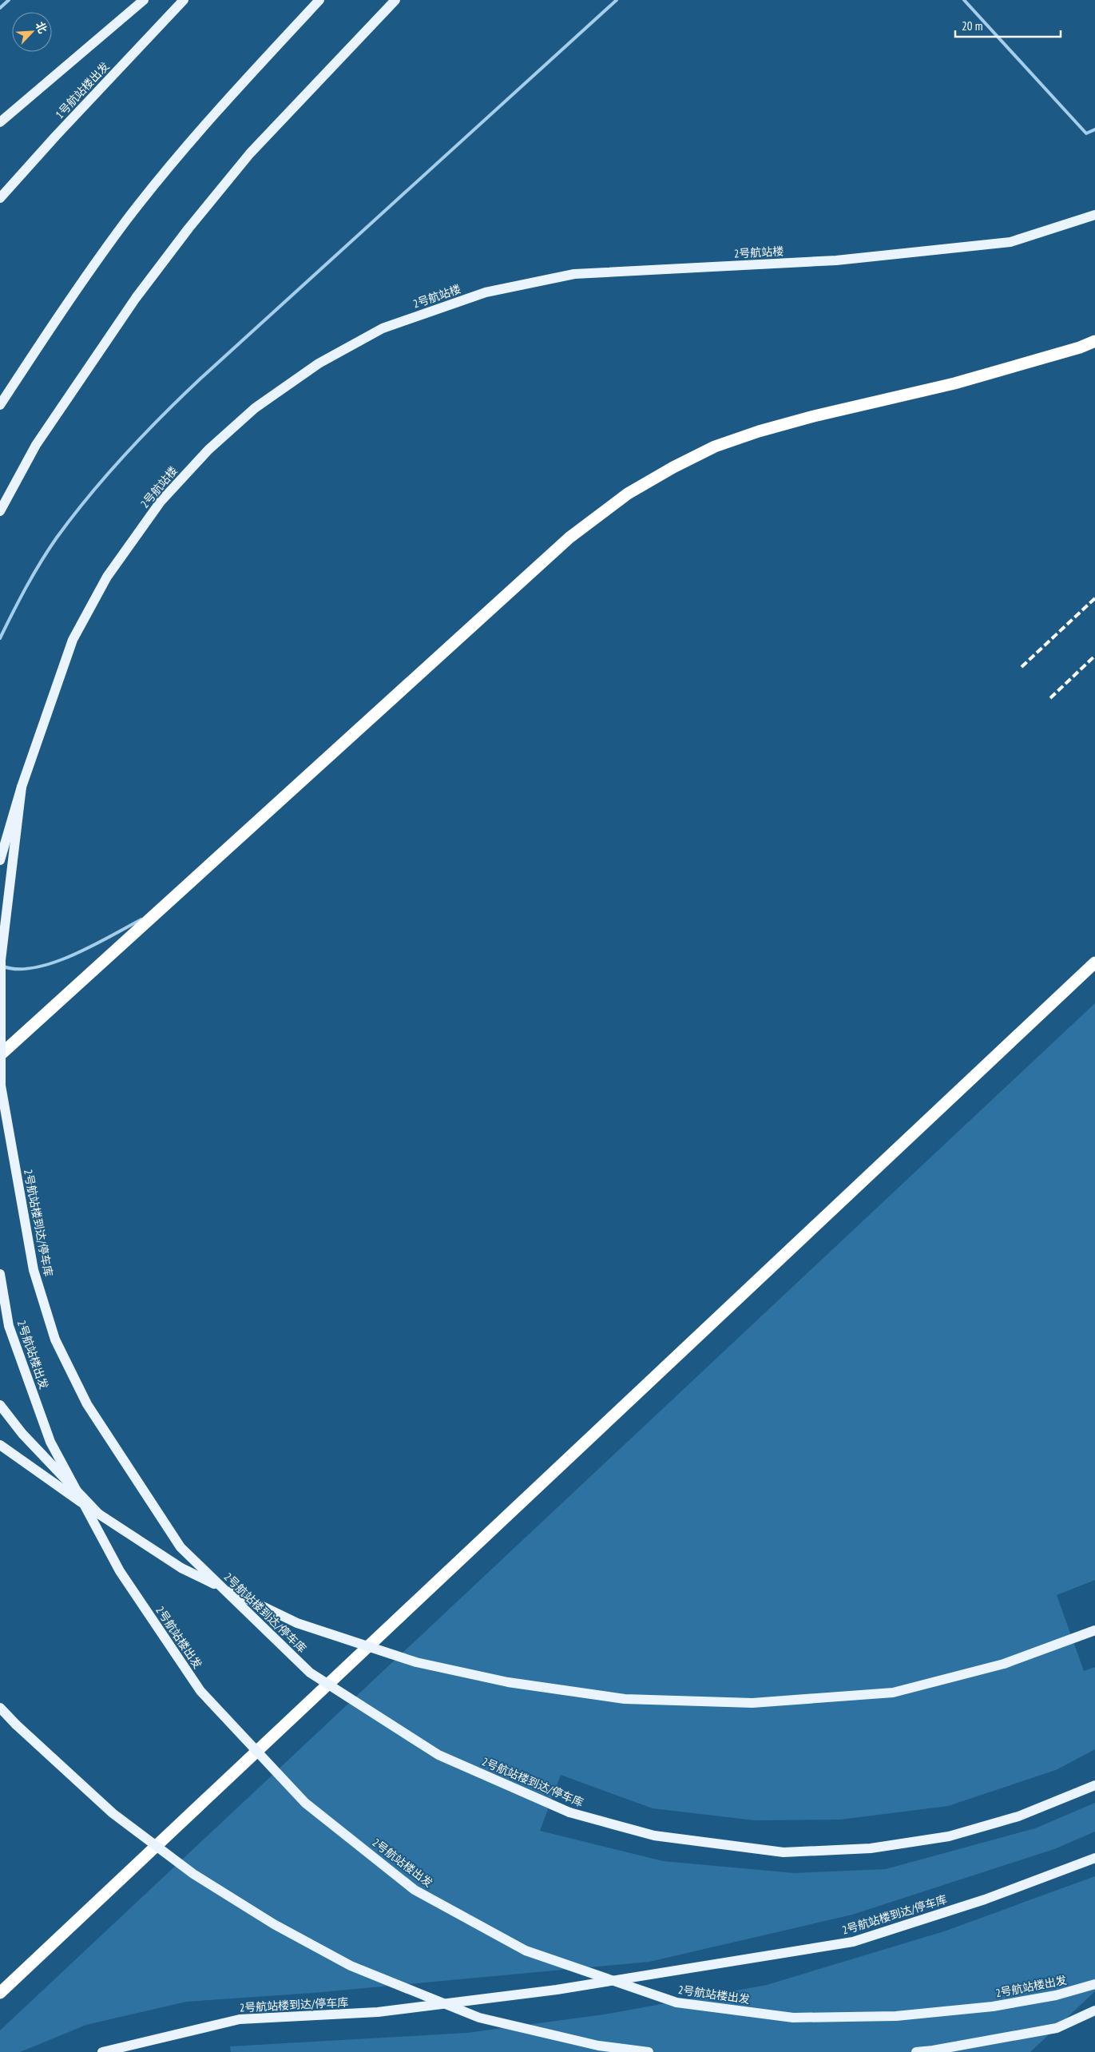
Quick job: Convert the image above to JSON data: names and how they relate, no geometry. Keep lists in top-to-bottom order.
{
  "streets": {
    "main road": [
      "1号航站楼出发",
      "2号航站楼",
      "2号航站楼到达/停车库",
      "2号航站楼出发"
    ]
  },
  "crossings": [
    ["2号航站楼", "2号航站楼到达/停车库"]
  ],
  "scale_bar": "20 m",
  "north": "top right"
}
